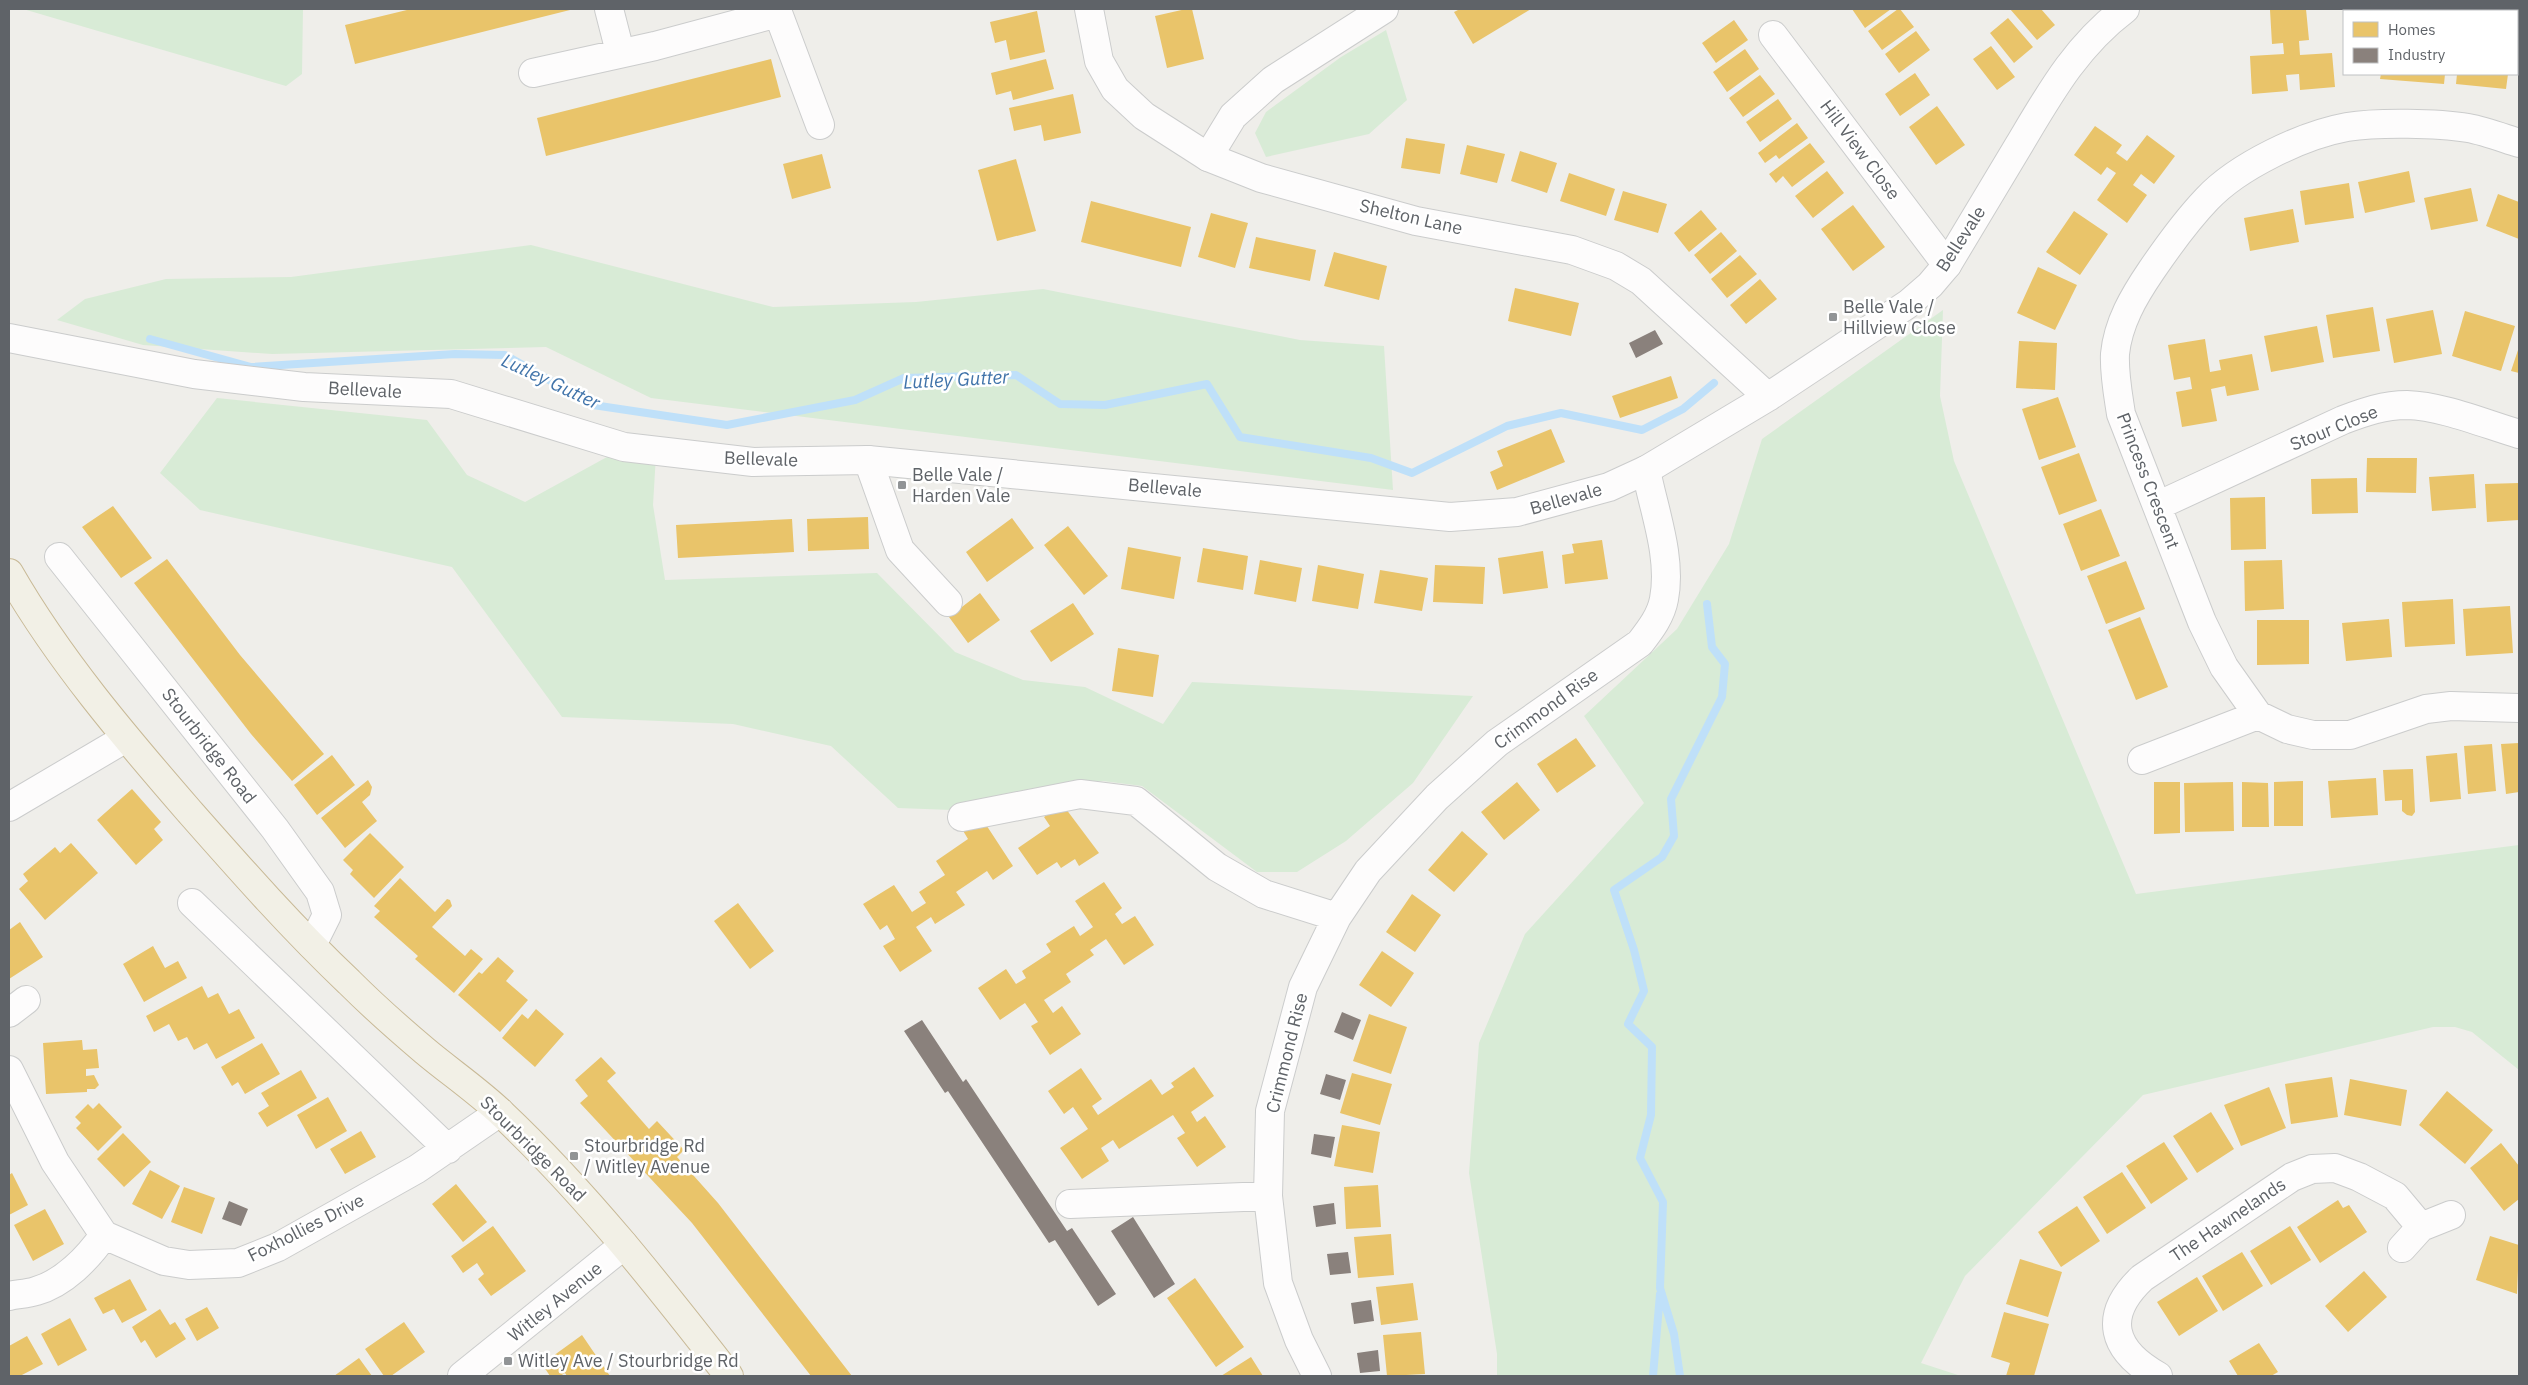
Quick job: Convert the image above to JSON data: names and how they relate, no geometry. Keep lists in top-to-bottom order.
{
  "streets": {
    "highway": ["Stourbridge Road"],
    "street": [
      "Hill View Close",
      "Shelton Lane",
      "Bellevale",
      "Stour Close",
      "Princess Crescent",
      "Crimmond Rise",
      "The Hawnelands",
      "Foxhollies Drive",
      "Witley Avenue"
    ]
  },
  "crossings": [
    ["Hill View Close", "Bellevale"],
    ["Shelton Lane", "Bellevale"],
    ["Bellevale", "Crimmond Rise"],
    ["Stour Close", "Princess Crescent"],
    ["Stourbridge Road", "Foxhollies Drive"],
    ["Stourbridge Road", "Witley Avenue"]
  ],
  "water": ["Lutley Gutter"],
  "places": {
    "transit": [
      "Belle Vale / Hillview Close",
      "Belle Vale / Harden Vale",
      "Stourbridge Rd / Witley Avenue",
      "Witley Ave / Stourbridge Rd"
    ]
  },
  "legend": ["Homes", "Industry"]
}
